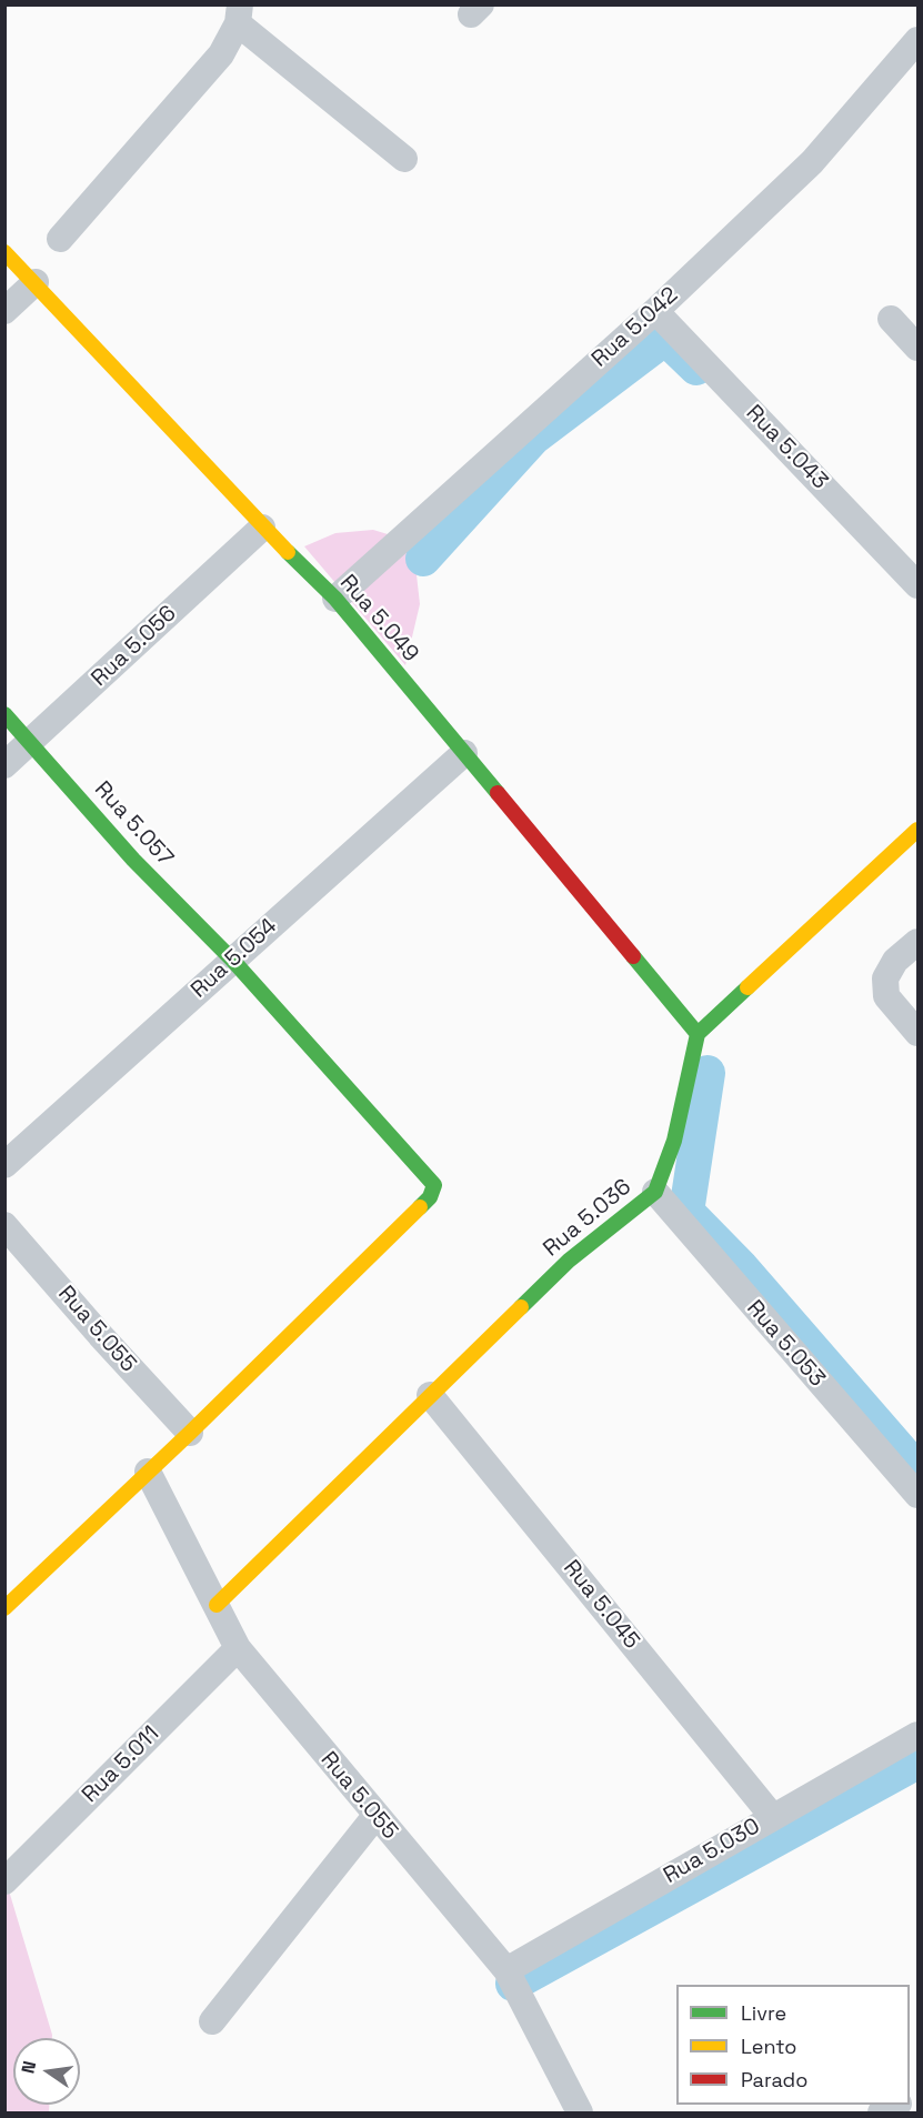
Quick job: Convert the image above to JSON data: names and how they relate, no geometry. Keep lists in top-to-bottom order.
{
  "streets": {
    "street": [
      "Rua 5.042",
      "Rua 5.043",
      "Rua 5.049",
      "Rua 5.056",
      "Rua 5.057",
      "Rua 5.054",
      "Rua 5.036",
      "Rua 5.055",
      "Rua 5.053",
      "Rua 5.045",
      "Rua 5.011",
      "Rua 5.030"
    ]
  },
  "crossings": [
    ["Rua 5.042", "Rua 5.043"],
    ["Rua 5.042", "Rua 5.049"],
    ["Rua 5.049", "Rua 5.056"],
    ["Rua 5.049", "Rua 5.054"],
    ["Rua 5.049", "Rua 5.036"],
    ["Rua 5.056", "Rua 5.057"],
    ["Rua 5.057", "Rua 5.054"],
    ["Rua 5.057", "Rua 5.055"],
    ["Rua 5.036", "Rua 5.055"],
    ["Rua 5.036", "Rua 5.053"],
    ["Rua 5.036", "Rua 5.045"],
    ["Rua 5.055", "Rua 5.011"],
    ["Rua 5.055", "Rua 5.030"],
    ["Rua 5.045", "Rua 5.030"]
  ],
  "legend": ["Livre", "Lento", "Parado"],
  "north": "left"
}
